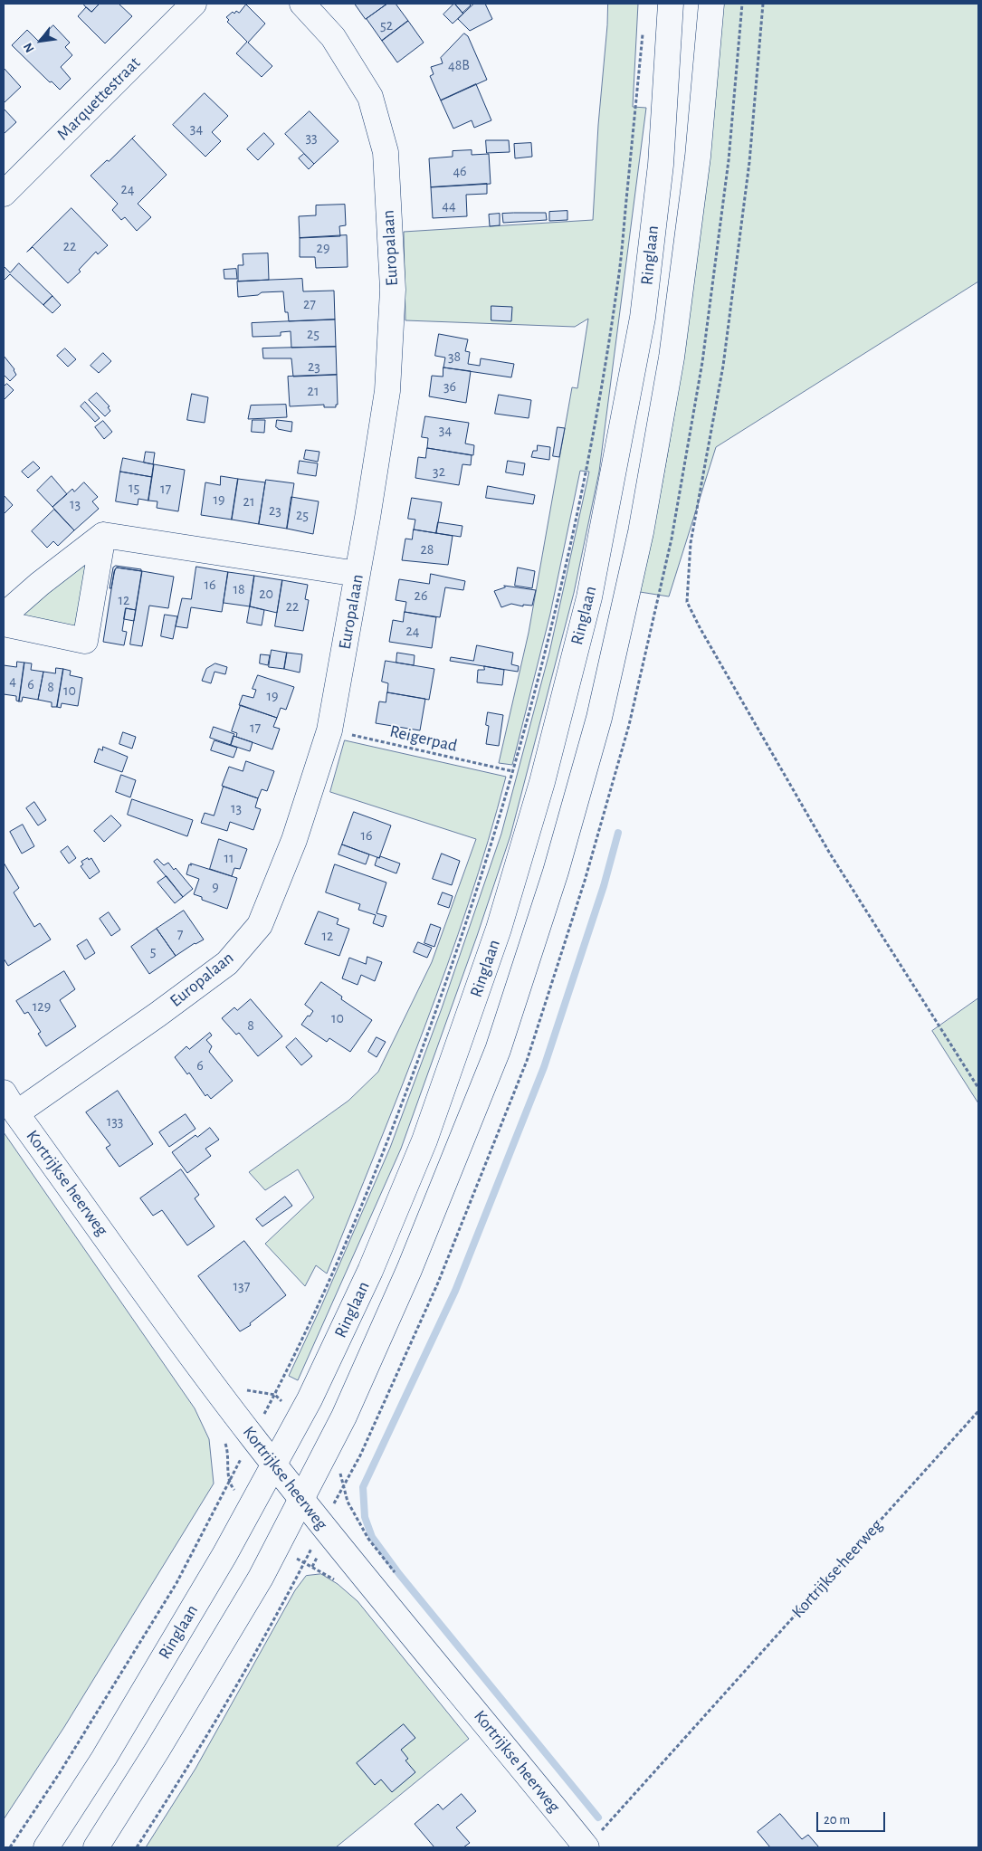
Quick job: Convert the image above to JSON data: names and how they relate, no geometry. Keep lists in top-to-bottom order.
{
  "streets": {
    "main road": [
      "Marquettestraat",
      "Europalaan",
      "Ringlaan",
      "Kortrijkse heerweg"
    ],
    "path": ["Reigerpad"]
  },
  "crossings": [
    ["Europalaan", "Reigerpad"],
    ["Europalaan", "Kortrijkse heerweg"],
    ["Ringlaan", "Kortrijkse heerweg"]
  ],
  "house_numbers": [
    "52",
    "48B",
    "34",
    "33",
    "46",
    "24",
    "44",
    "22",
    "29",
    "27",
    "25",
    "38",
    "23",
    "36",
    "21",
    "34",
    "32",
    "15",
    "17",
    "19",
    "21",
    "13",
    "23",
    "25",
    "28",
    "16",
    "18",
    "20",
    "26",
    "12",
    "22",
    "24",
    "4",
    "6",
    "8",
    "10",
    "19",
    "17",
    "13",
    "16",
    "11",
    "9",
    "7",
    "12",
    "5",
    "129",
    "10",
    "8",
    "6",
    "133",
    "137"
  ],
  "scale_bar": "20 m",
  "north": "bottom left"
}
